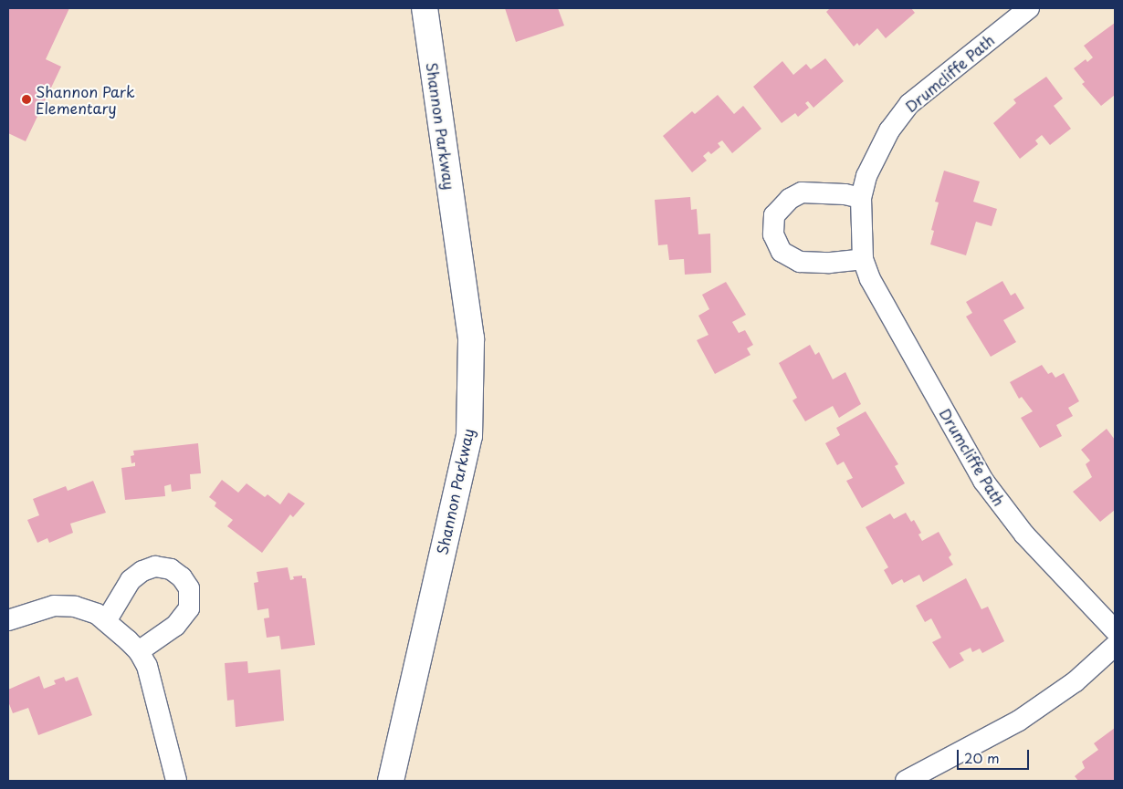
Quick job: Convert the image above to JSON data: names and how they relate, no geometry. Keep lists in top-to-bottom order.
{
  "streets": {
    "street": ["Drumcliffe Path", "Shannon Parkway"]
  },
  "places": ["Shannon Park Elementary"],
  "scale_bar": "20 m"
}
